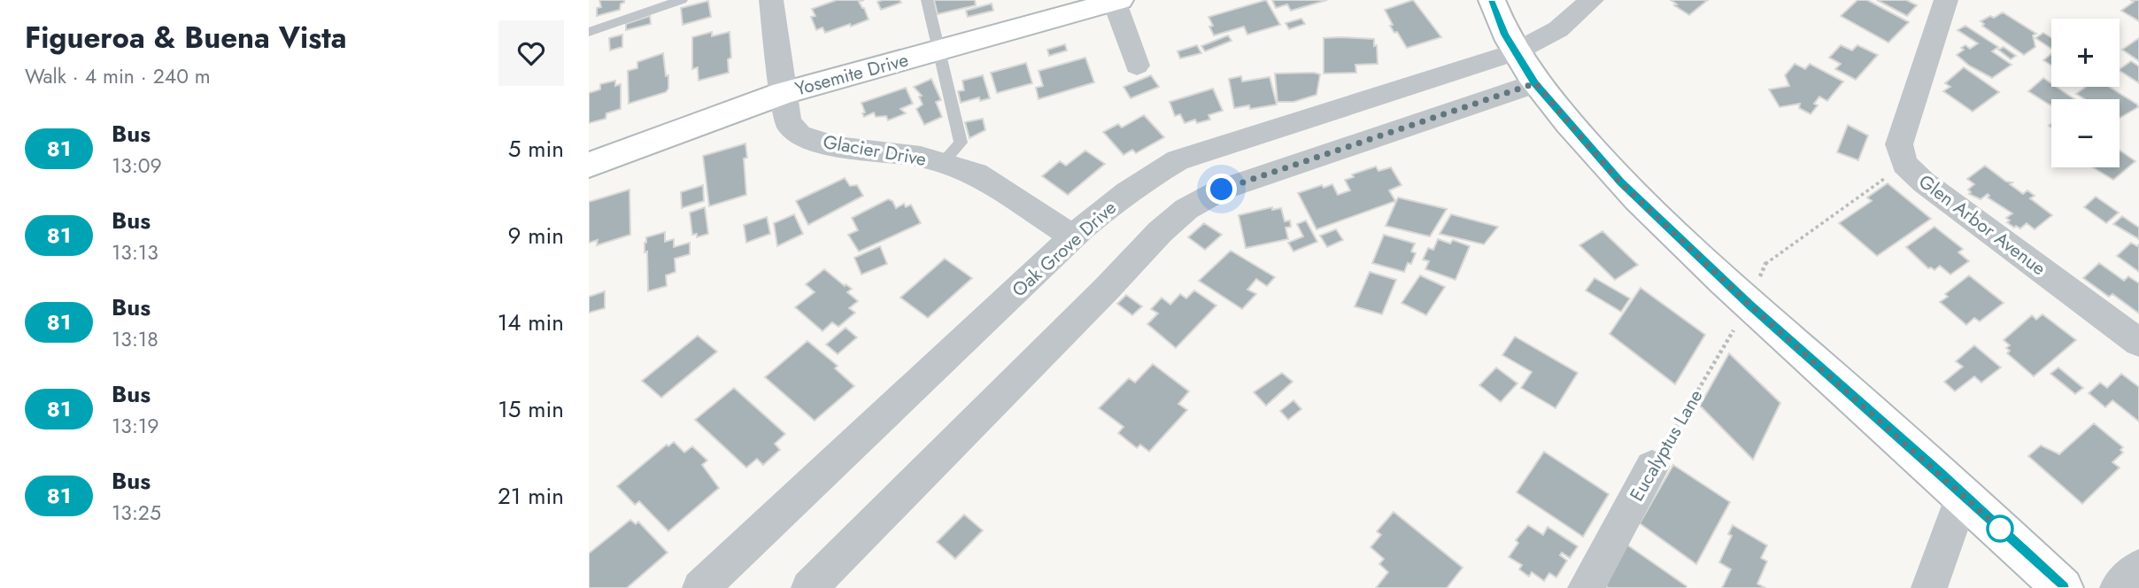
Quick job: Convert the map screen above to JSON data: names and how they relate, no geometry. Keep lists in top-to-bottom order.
{
  "streets": {
    "main road": ["Yosemite Drive"],
    "street": [
      "Glacier Drive",
      "Glen Arbor Avenue",
      "Oak Grove Drive",
      "Eucalyptus Lane"
    ]
  },
  "crossings": [
    ["Yosemite Drive", "Glacier Drive"],
    ["Glacier Drive", "Oak Grove Drive"],
    ["Glen Arbor Avenue", "Eucalyptus Lane"]
  ],
  "lines": ["bus line 81"],
  "page": {
    "heading": ["Figueroa & Buena Vista", "Walk · 4 min · 240 m"],
    "map_buttons": ["+", "−"],
    "list": [
      {
        "mark": "81",
        "name": "Bus",
        "note": "13:09",
        "value": "5 min"
      },
      {
        "mark": "81",
        "name": "Bus",
        "note": "13:13",
        "value": "9 min"
      },
      {
        "mark": "81",
        "name": "Bus",
        "note": "13:18",
        "value": "14 min"
      },
      {
        "mark": "81",
        "name": "Bus",
        "note": "13:19",
        "value": "15 min"
      },
      {
        "mark": "81",
        "name": "Bus",
        "note": "13:25",
        "value": "21 min"
      }
    ]
  }
}
